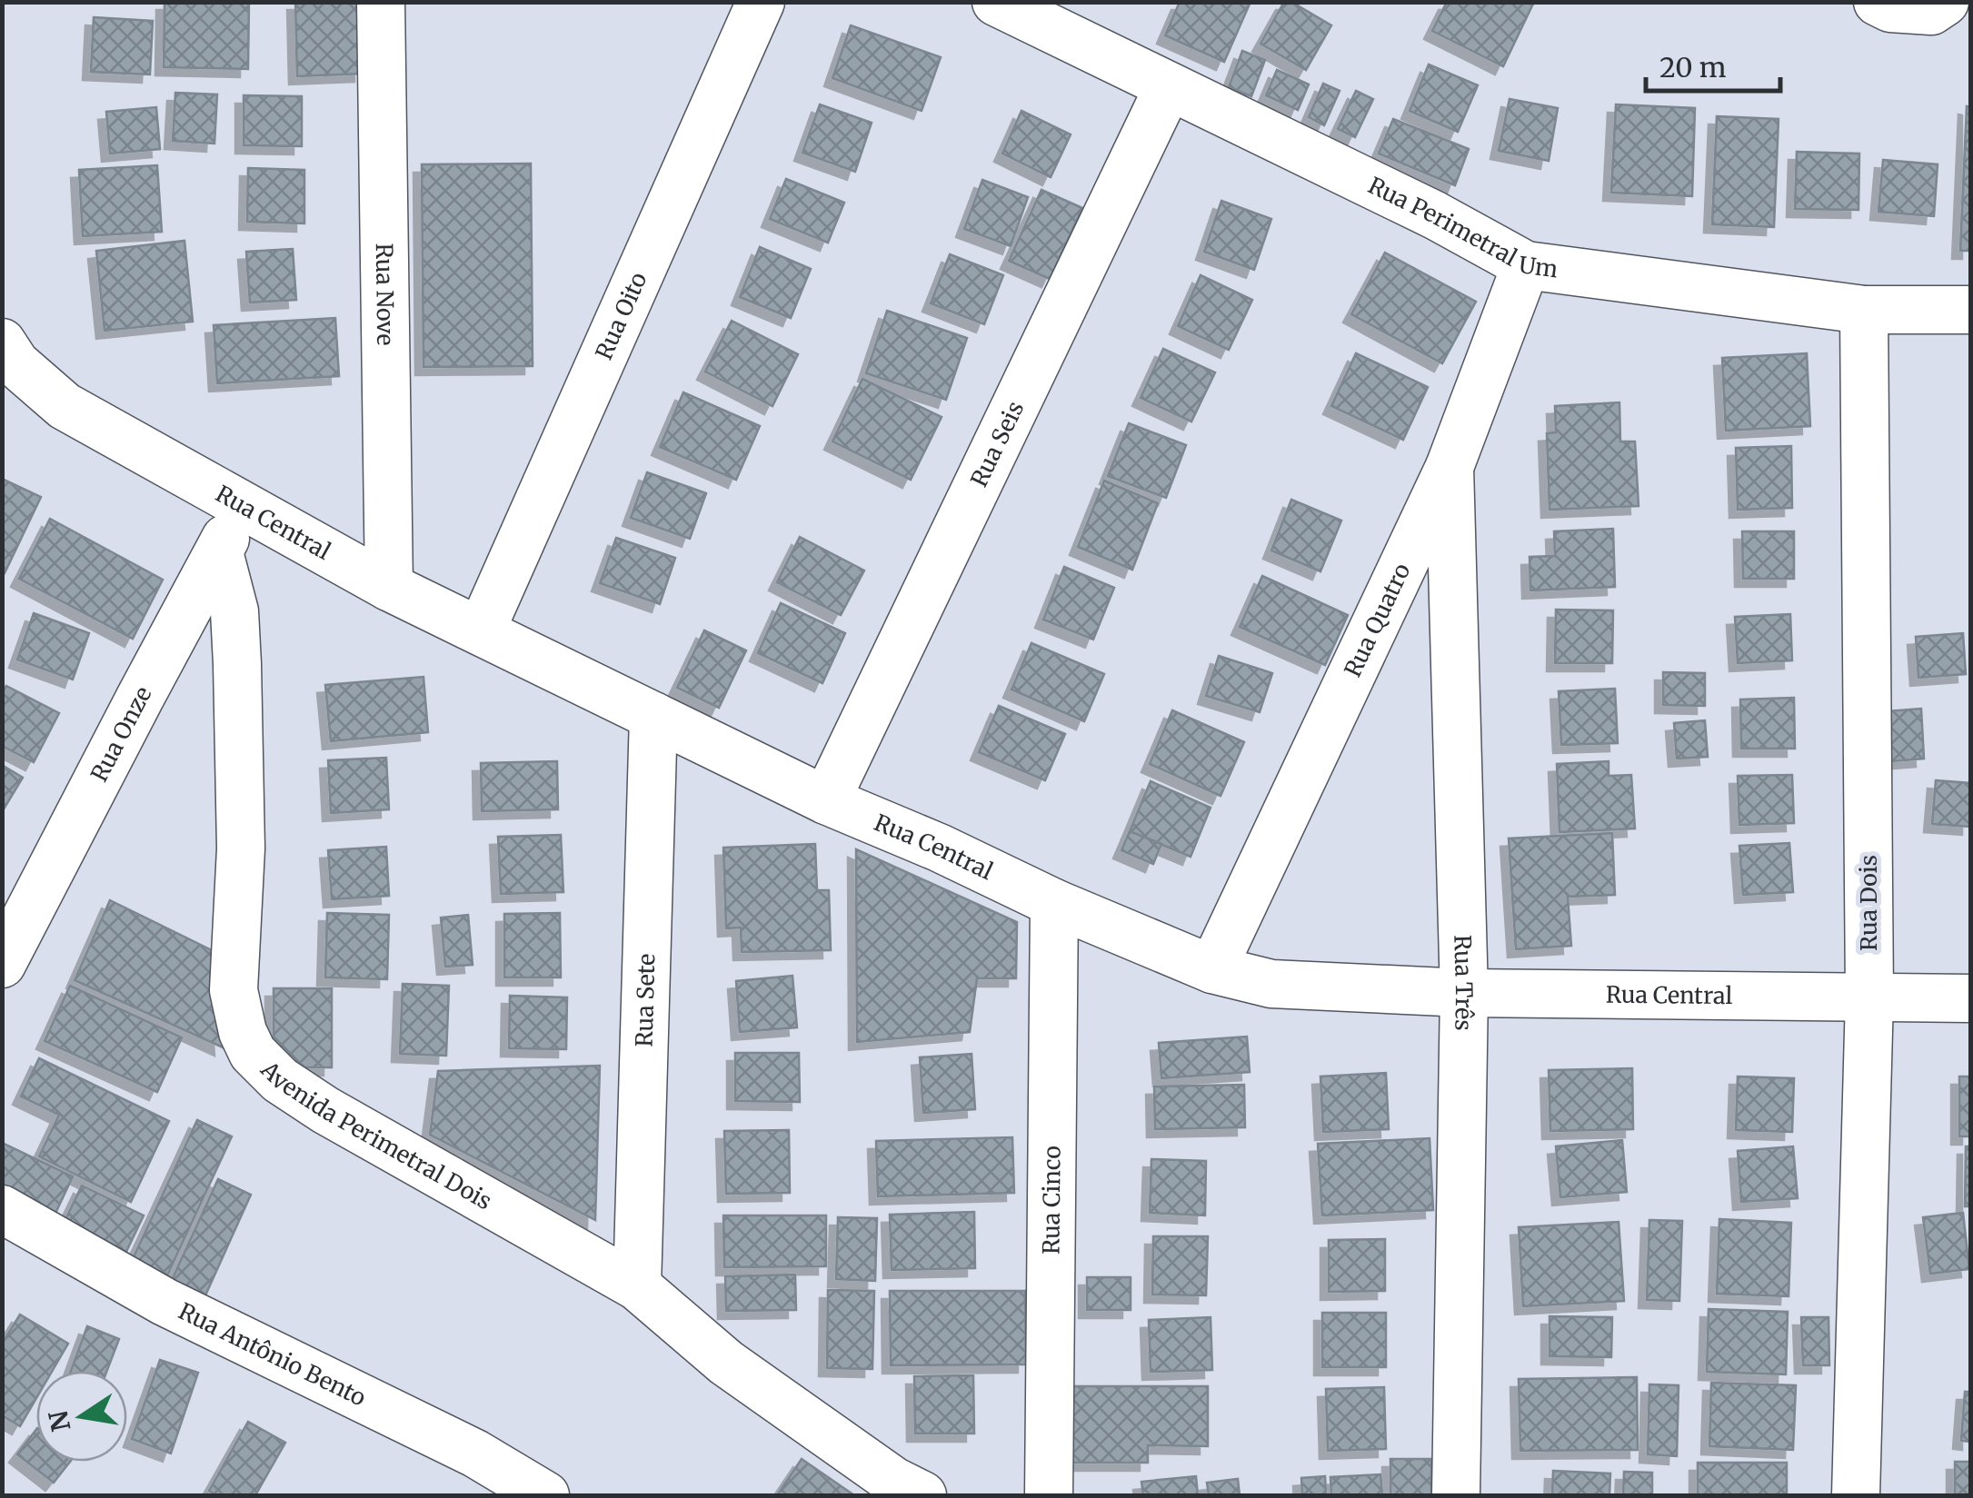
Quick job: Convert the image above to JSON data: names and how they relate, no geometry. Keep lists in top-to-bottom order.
{
  "streets": {
    "street": [
      "Rua Perimetral Um",
      "Rua Nove",
      "Rua Oito",
      "Rua Seis",
      "Rua Central",
      "Rua Quatro",
      "Rua Onze",
      "Rua Dois",
      "Rua Três",
      "Rua Sete",
      "Avenida Perimetral Dois",
      "Rua Cinco",
      "Rua Antônio Bento"
    ]
  },
  "crossings": [
    ["Rua Perimetral Um", "Rua Seis"],
    ["Rua Perimetral Um", "Rua Quatro"],
    ["Rua Perimetral Um", "Rua Dois"],
    ["Rua Nove", "Rua Central"],
    ["Rua Oito", "Rua Central"],
    ["Rua Seis", "Rua Central"],
    ["Rua Central", "Rua Quatro"],
    ["Rua Central", "Rua Onze"],
    ["Rua Central", "Rua Dois"],
    ["Rua Central", "Rua Três"],
    ["Rua Central", "Rua Sete"],
    ["Rua Central", "Rua Cinco"],
    ["Rua Quatro", "Rua Três"],
    ["Rua Onze", "Avenida Perimetral Dois"],
    ["Rua Sete", "Avenida Perimetral Dois"]
  ],
  "scale_bar": "20 m",
  "north": "left"
}
